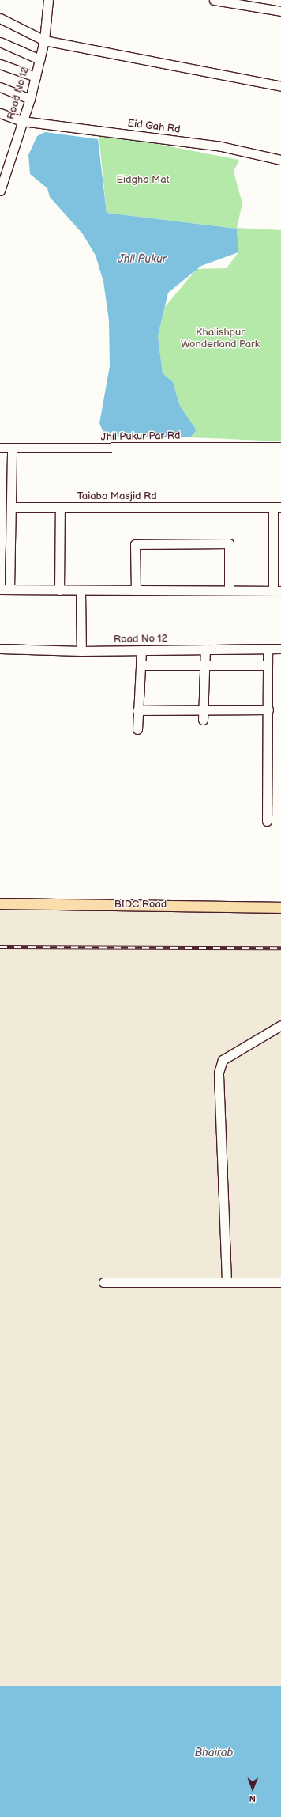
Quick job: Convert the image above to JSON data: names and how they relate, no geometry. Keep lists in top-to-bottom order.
{
  "streets": {
    "main road": ["BIDC Road"],
    "street": [
      "Road No 12",
      "Eid Gah Rd",
      "Jhil Pukur Par Rd",
      "Taiaba Masjid Rd"
    ]
  },
  "crossings": [
    ["Road No 12", "Eid Gah Rd"]
  ],
  "water": ["Jhil Pukur", "Bhairab"],
  "parks": ["Eidgha Mat", "Khalishpur Wonderland Park"],
  "north": "bottom"
}
